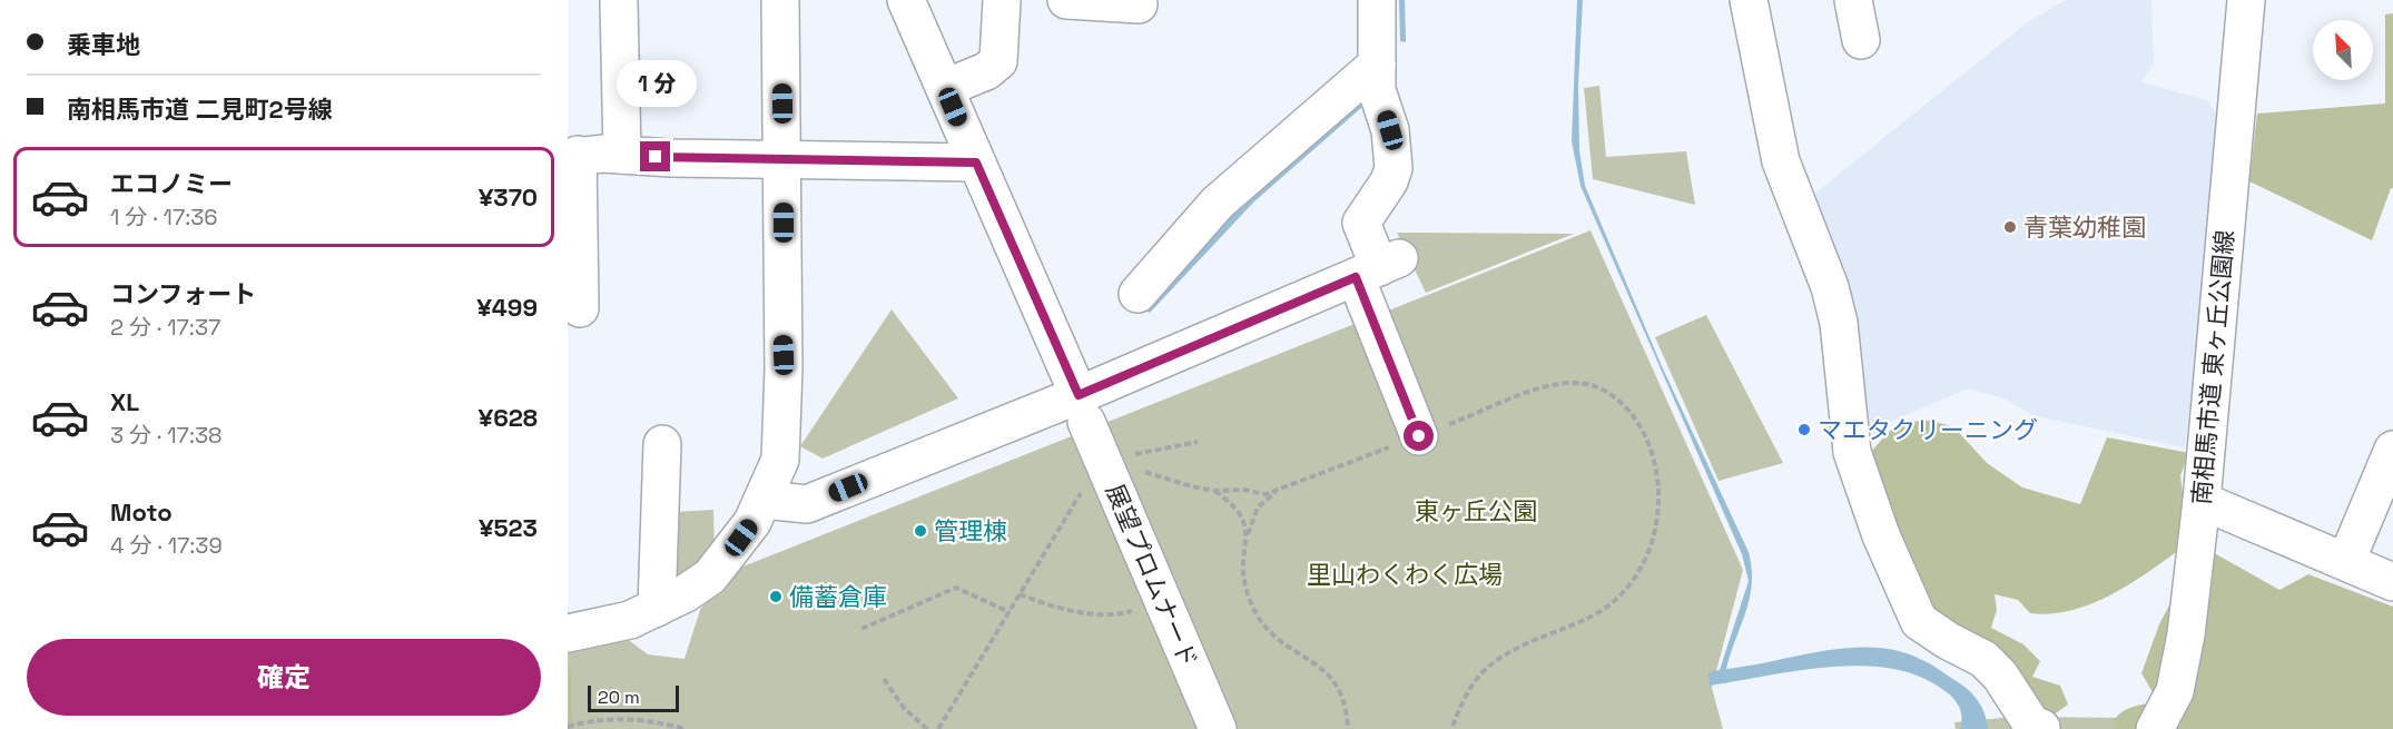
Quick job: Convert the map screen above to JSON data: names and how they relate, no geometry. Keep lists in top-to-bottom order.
{
  "streets": {
    "street": ["南相馬市道 東ヶ丘公園線", "展望プロムナード"]
  },
  "parks": ["東ヶ丘公園", "里山わくわく広場"],
  "places": [
    "青葉幼稚園",
    "マエタクリーニング",
    "管理棟",
    "備蓄倉庫"
  ],
  "scale_bar": "20 m",
  "north": "top left",
  "page": {
    "banner": ["乗車地", "南相馬市道 二見町2号線"],
    "bubble": "1 分",
    "list": [
      {
        "name": "エコノミー",
        "note": "1 分 · 17:36",
        "value": "¥370"
      },
      {
        "name": "コンフォート",
        "note": "2 分 · 17:37",
        "value": "¥499"
      },
      {
        "name": "XL",
        "note": "3 分 · 17:38",
        "value": "¥628"
      },
      {
        "name": "Moto",
        "note": "4 分 · 17:39",
        "value": "¥523"
      }
    ],
    "buttons": "確定",
    "scale": "20 m"
  }
}
